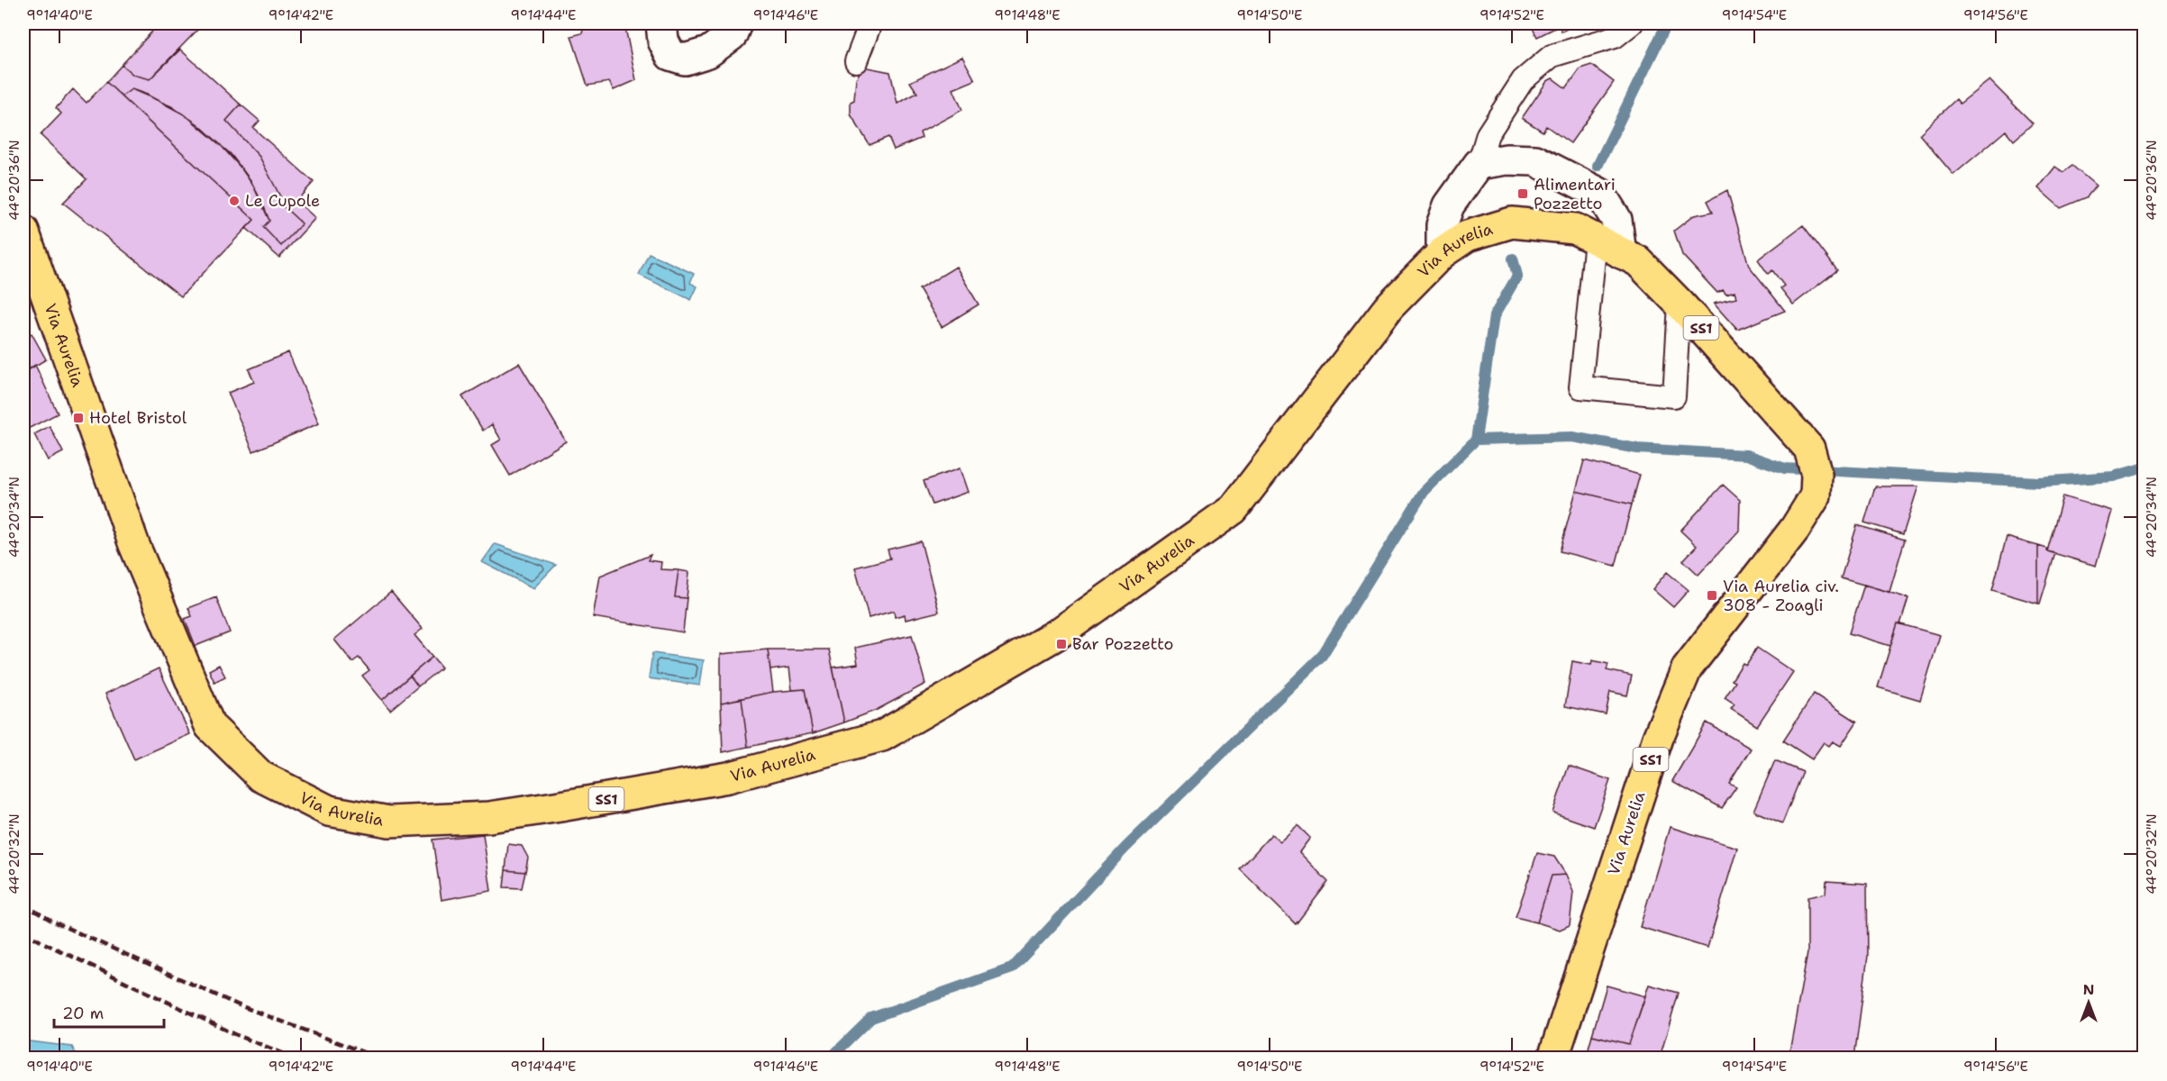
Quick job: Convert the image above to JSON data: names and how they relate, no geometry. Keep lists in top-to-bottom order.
{
  "streets": {
    "main road": ["Via Aurelia", "SS1"]
  },
  "places": {
    "transit": [
      "Alimentari Pozzetto",
      "Hotel Bristol",
      "Via Aurelia civ. 308 - Zoagli",
      "Bar Pozzetto"
    ],
    "other": ["Le Cupole"]
  },
  "scale_bar": "20 m",
  "north": "top",
  "coordinates": [
    "9°14'40\"E",
    "9°14'42\"E",
    "9°14'44\"E",
    "9°14'46\"E",
    "9°14'48\"E",
    "9°14'50\"E",
    "9°14'52\"E",
    "9°14'54\"E",
    "9°14'56\"E",
    "44°20'36\"N",
    "44°20'34\"N",
    "44°20'32\"N"
  ]
}
